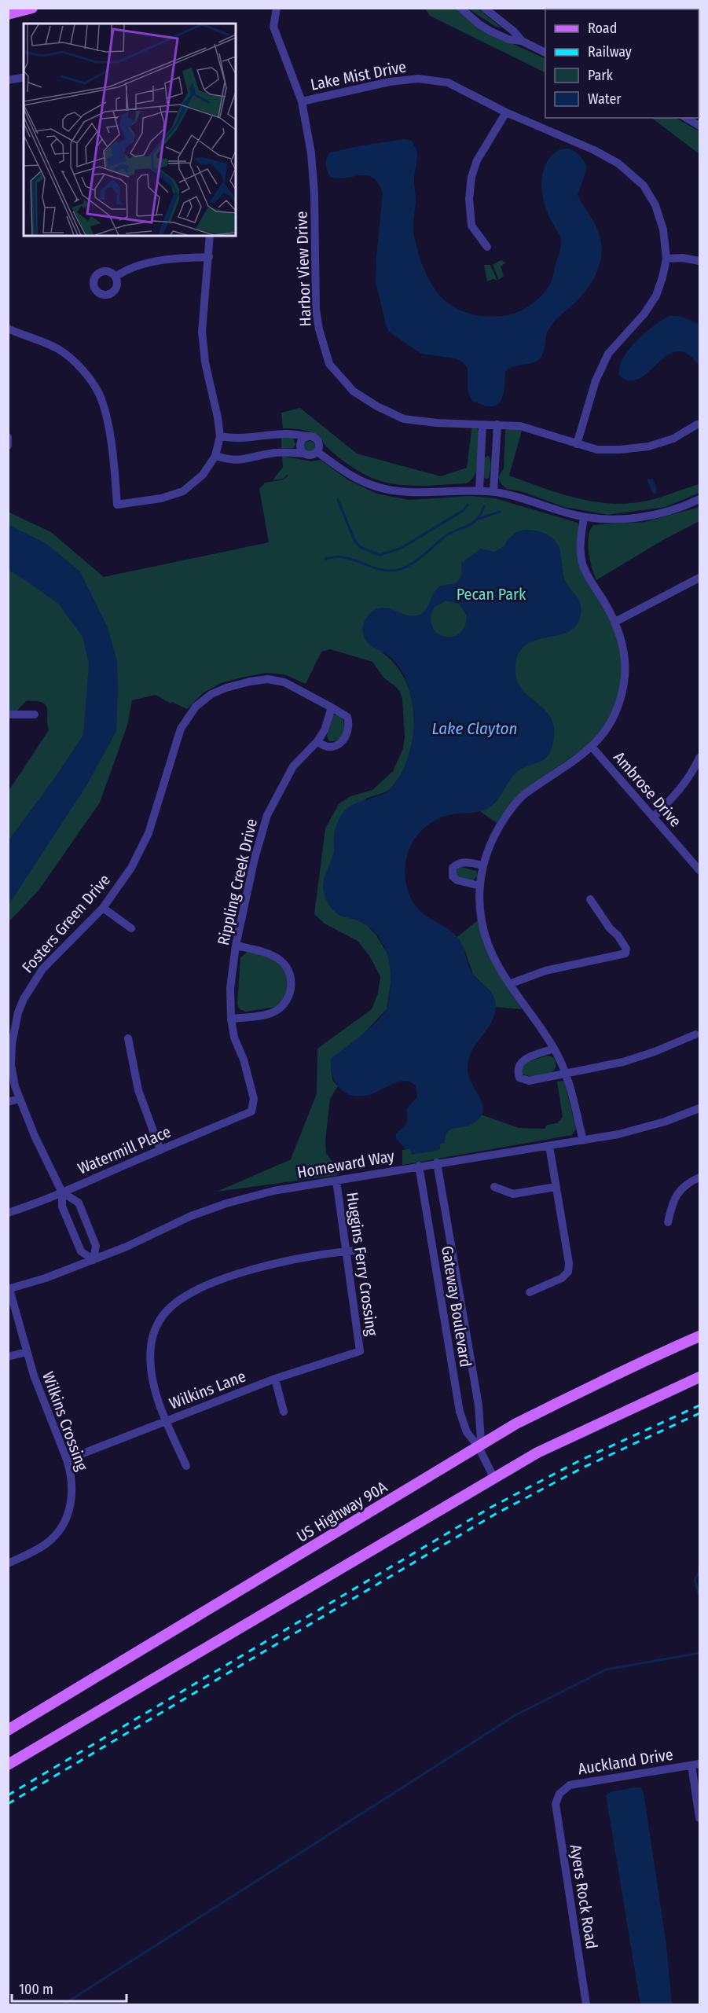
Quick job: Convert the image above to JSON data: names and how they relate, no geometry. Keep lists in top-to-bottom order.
{
  "streets": {
    "main road": ["US Highway 90A"],
    "street": [
      "Lake Mist Drive",
      "Harbor View Drive",
      "Ambrose Drive",
      "Rippling Creek Drive",
      "Fosters Green Drive",
      "Watermill Place",
      "Homeward Way",
      "Huggins Ferry Crossing",
      "Gateway Boulevard",
      "Wilkins Lane",
      "Wilkins Crossing",
      "Auckland Drive",
      "Ayers Rock Road"
    ]
  },
  "crossings": [
    ["Lake Mist Drive", "Harbor View Drive"],
    ["Rippling Creek Drive", "Fosters Green Drive"],
    ["Rippling Creek Drive", "Watermill Place"],
    ["Fosters Green Drive", "Watermill Place"],
    ["Fosters Green Drive", "Homeward Way"],
    ["Homeward Way", "Huggins Ferry Crossing"],
    ["Homeward Way", "Gateway Boulevard"],
    ["Homeward Way", "Wilkins Crossing"],
    ["Huggins Ferry Crossing", "Wilkins Lane"],
    ["Gateway Boulevard", "US Highway 90A"],
    ["Wilkins Lane", "Wilkins Crossing"],
    ["Auckland Drive", "Ayers Rock Road"]
  ],
  "water": ["Lake Clayton"],
  "parks": ["Pecan Park"],
  "legend": [
    "Road",
    "Railway",
    "Park",
    "Water"
  ],
  "scale_bar": "100 m"
}
